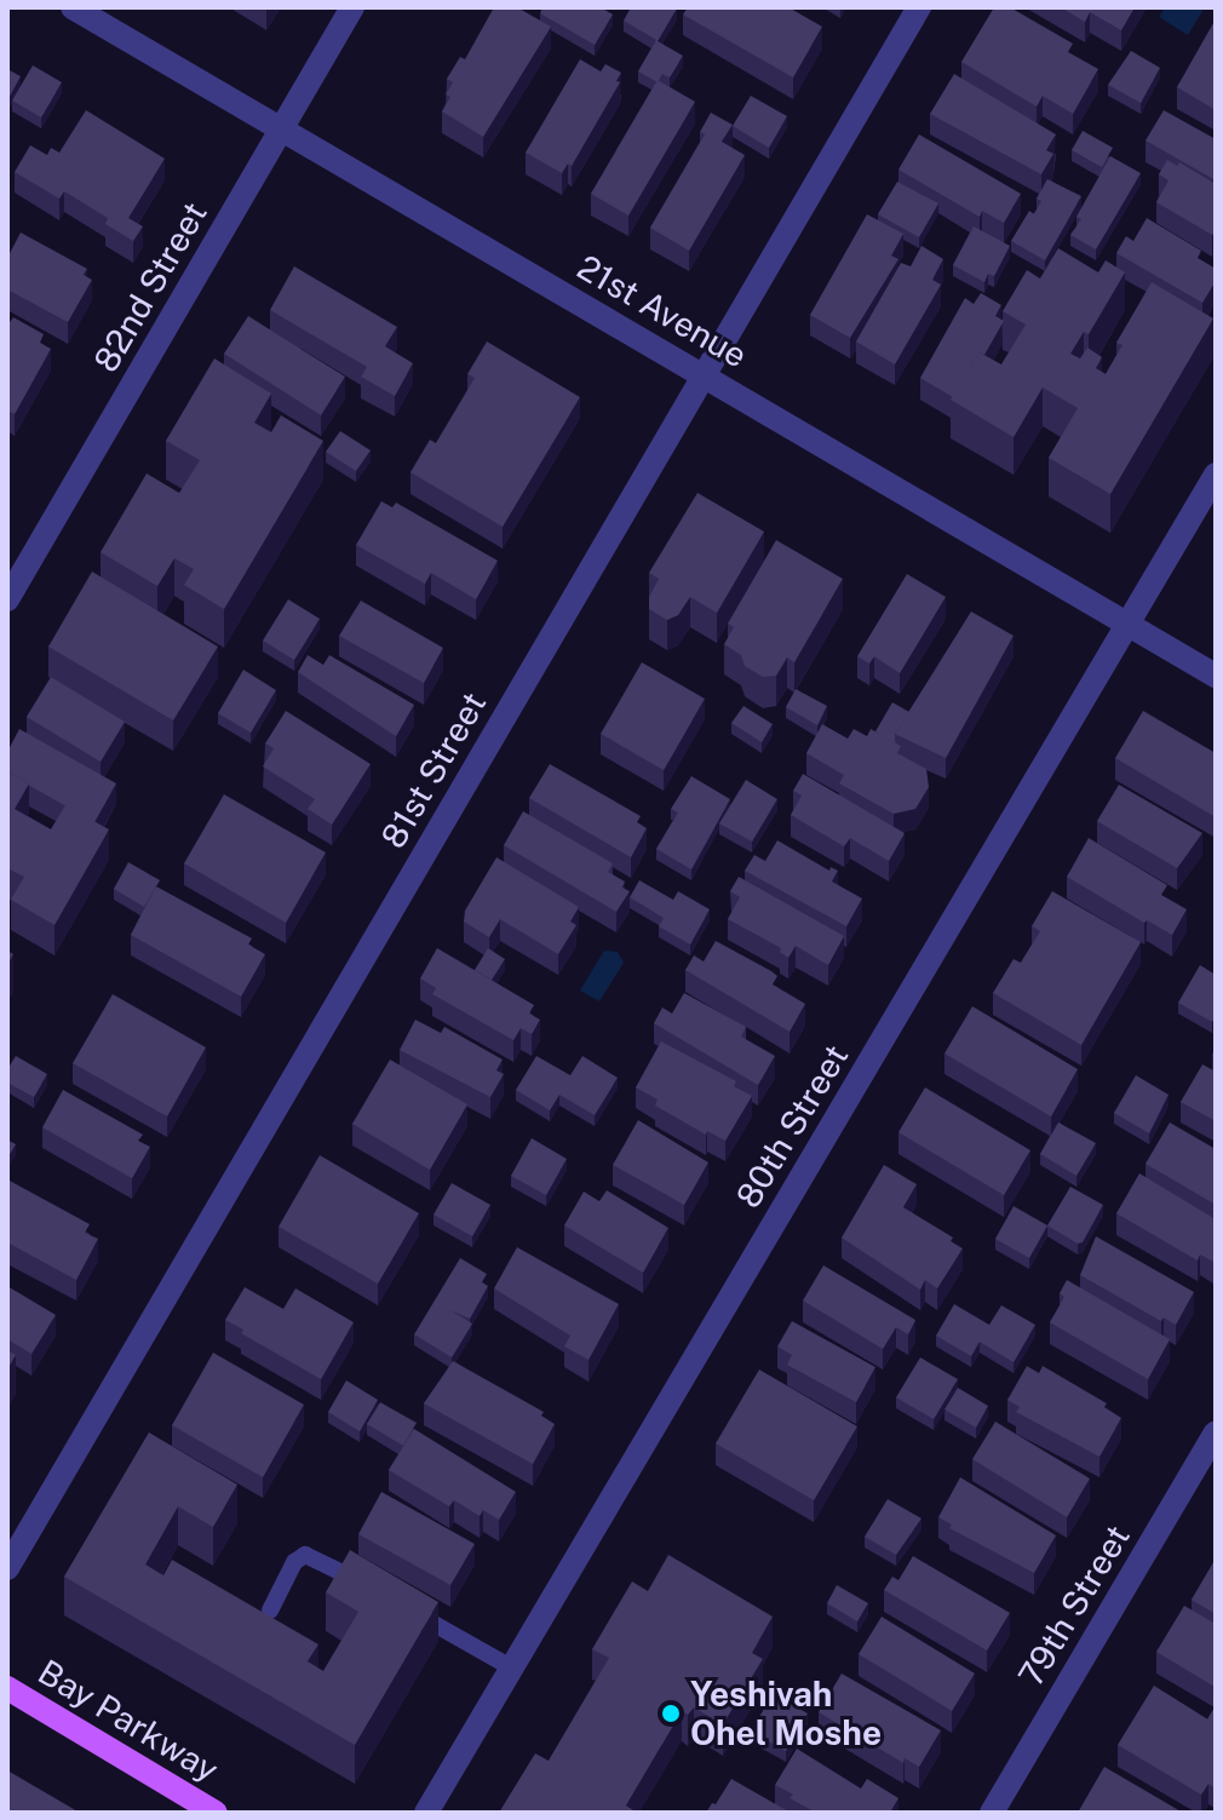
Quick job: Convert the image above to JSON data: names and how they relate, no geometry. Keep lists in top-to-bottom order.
{
  "streets": {
    "main road": ["Bay Parkway"],
    "street": [
      "82nd Street",
      "21st Avenue",
      "81st Street",
      "80th Street",
      "79th Street"
    ]
  },
  "crossings": [
    ["82nd Street", "21st Avenue"],
    ["21st Avenue", "81st Street"],
    ["21st Avenue", "80th Street"]
  ],
  "places": ["Yeshivah Ohel Moshe"]
}
